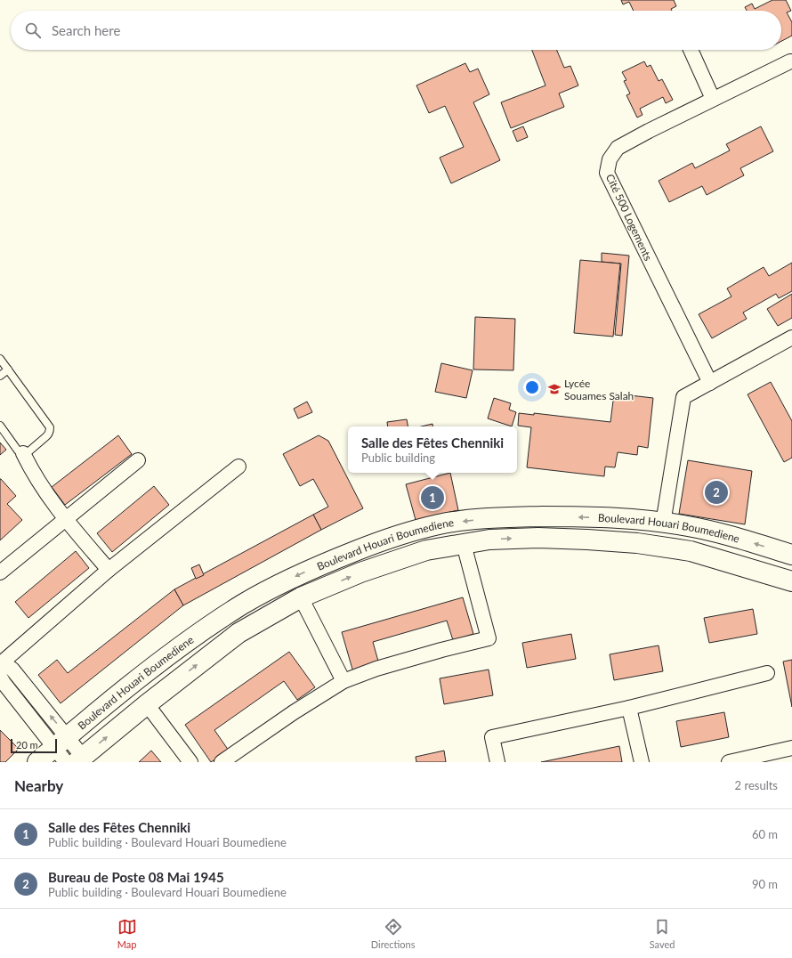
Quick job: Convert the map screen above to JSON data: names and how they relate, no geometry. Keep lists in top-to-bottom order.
{
  "streets": {
    "main road": ["Boulevard Houari Boumediene"],
    "street": ["Cité 500 Logements"]
  },
  "places": {
    "school or university": ["Lycée Souames Salah"]
  },
  "scale_bar": "20 m",
  "page": {
    "search": "Search here",
    "popup": ["Salle des Fêtes Chenniki", "Public building"],
    "pins": ["2", "1"],
    "scale": "20 m",
    "heading": ["Nearby", "2 results"],
    "list": [
      {
        "mark": "1",
        "name": "Salle des Fêtes Chenniki",
        "note": "Public building · Boulevard Houari Boumediene",
        "value": "60 m"
      },
      {
        "mark": "2",
        "name": "Bureau de Poste 08 Mai 1945",
        "note": "Public building · Boulevard Houari Boumediene",
        "value": "90 m"
      }
    ],
    "nav": ["Map", "Directions", "Saved"]
  }
}
